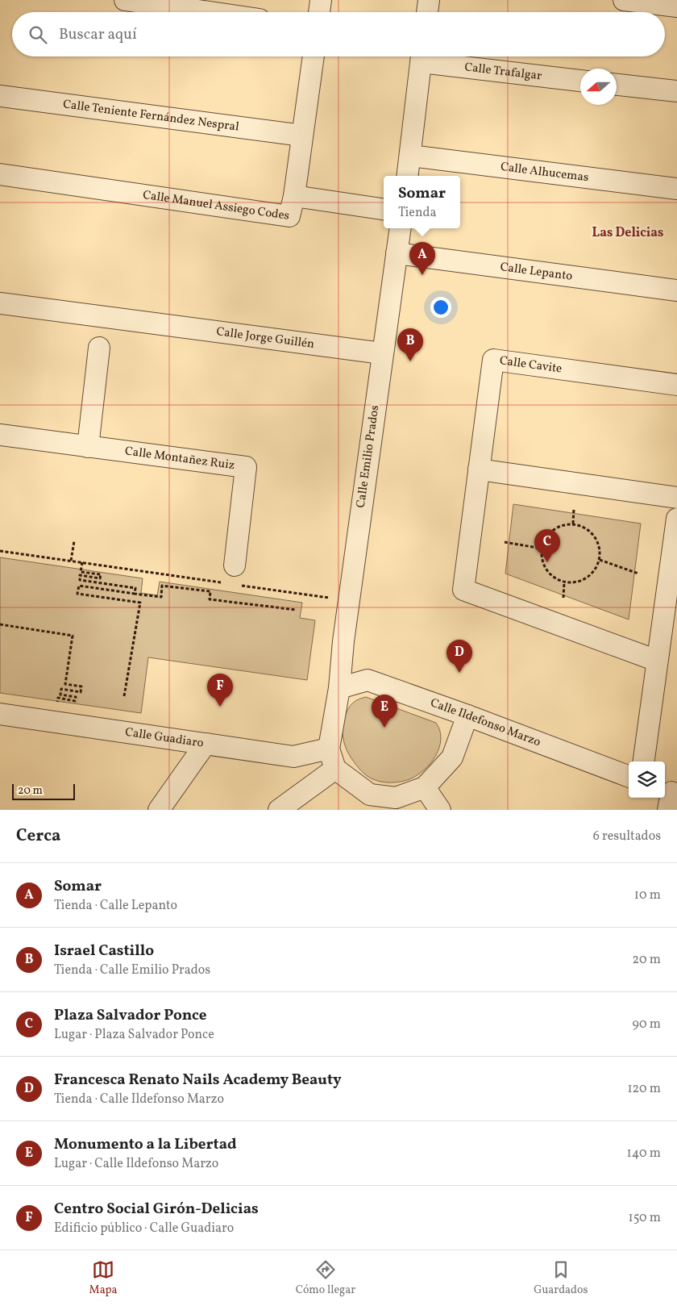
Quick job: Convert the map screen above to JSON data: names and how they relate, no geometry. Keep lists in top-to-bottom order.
{
  "streets": {
    "street": [
      "Calle Trafalgar",
      "Calle Teniente Fernández Nespral",
      "Calle Alhucemas",
      "Calle Manuel Assiego Codes",
      "Calle Lepanto",
      "Calle Jorge Guillén",
      "Calle Cavite",
      "Calle Emilio Prados",
      "Calle Montañez Ruiz",
      "Calle Ildefonso Marzo",
      "Calle Guadiaro"
    ]
  },
  "crossings": [
    ["Calle Teniente Fernández Nespral", "Calle Manuel Assiego Codes"],
    ["Calle Lepanto", "Calle Emilio Prados"],
    ["Calle Jorge Guillén", "Calle Emilio Prados"],
    ["Calle Emilio Prados", "Calle Ildefonso Marzo"],
    ["Calle Emilio Prados", "Calle Guadiaro"],
    ["Calle Ildefonso Marzo", "Calle Guadiaro"]
  ],
  "districts": ["Las Delicias"],
  "scale_bar": "20 m",
  "north": "left",
  "page": {
    "search": "Buscar aquí",
    "popup": ["Somar", "Tienda"],
    "pins": [
      "A",
      "B",
      "C",
      "D",
      "F",
      "E"
    ],
    "scale": "20 m",
    "heading": ["Cerca", "6 resultados"],
    "list": [
      {
        "mark": "A",
        "name": "Somar",
        "note": "Tienda · Calle Lepanto",
        "value": "10 m"
      },
      {
        "mark": "B",
        "name": "Israel Castillo",
        "note": "Tienda · Calle Emilio Prados",
        "value": "20 m"
      },
      {
        "mark": "C",
        "name": "Plaza Salvador Ponce",
        "note": "Lugar · Plaza Salvador Ponce",
        "value": "90 m"
      },
      {
        "mark": "D",
        "name": "Francesca Renato Nails Academy Beauty",
        "note": "Tienda · Calle Ildefonso Marzo",
        "value": "120 m"
      },
      {
        "mark": "E",
        "name": "Monumento a la Libertad",
        "note": "Lugar · Calle Ildefonso Marzo",
        "value": "140 m"
      },
      {
        "mark": "F",
        "name": "Centro Social Girón-Delicias",
        "note": "Edificio público · Calle Guadiaro",
        "value": "150 m"
      }
    ],
    "nav": ["Mapa", "Cómo llegar", "Guardados"]
  }
}
